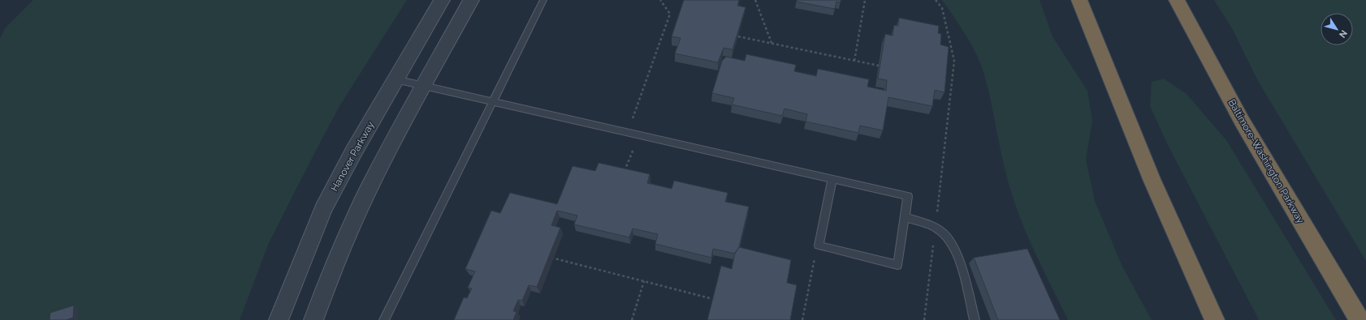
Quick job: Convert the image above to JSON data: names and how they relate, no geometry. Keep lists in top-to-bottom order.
{
  "streets": {
    "highway": ["Baltimore-Washington Parkway"],
    "street": ["Hanover Parkway"]
  },
  "north": "bottom right"
}
